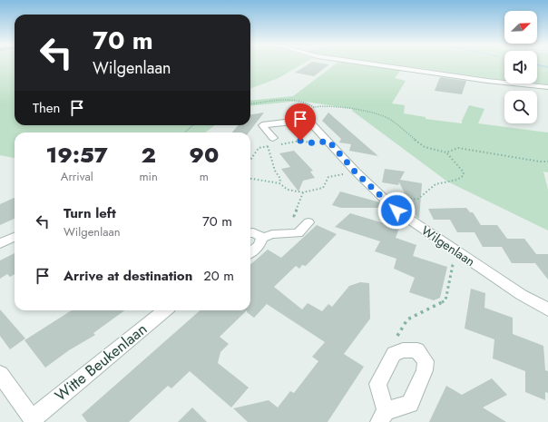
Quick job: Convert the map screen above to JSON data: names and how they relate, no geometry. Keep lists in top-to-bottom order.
{
  "streets": {
    "street": ["Wilgenlaan", "Witte Beukenlaan"]
  },
  "north": "top right",
  "page": {
    "turn": ["70 m", "Wilgenlaan"],
    "then": "Then",
    "eta": [
      "19:57",
      "Arrival",
      "2",
      "min",
      "90",
      "m"
    ],
    "list": [
      {
        "name": "Turn left",
        "note": "Wilgenlaan",
        "value": "70 m"
      },
      {
        "name": "Arrive at destination",
        "value": "20 m"
      }
    ]
  }
}
